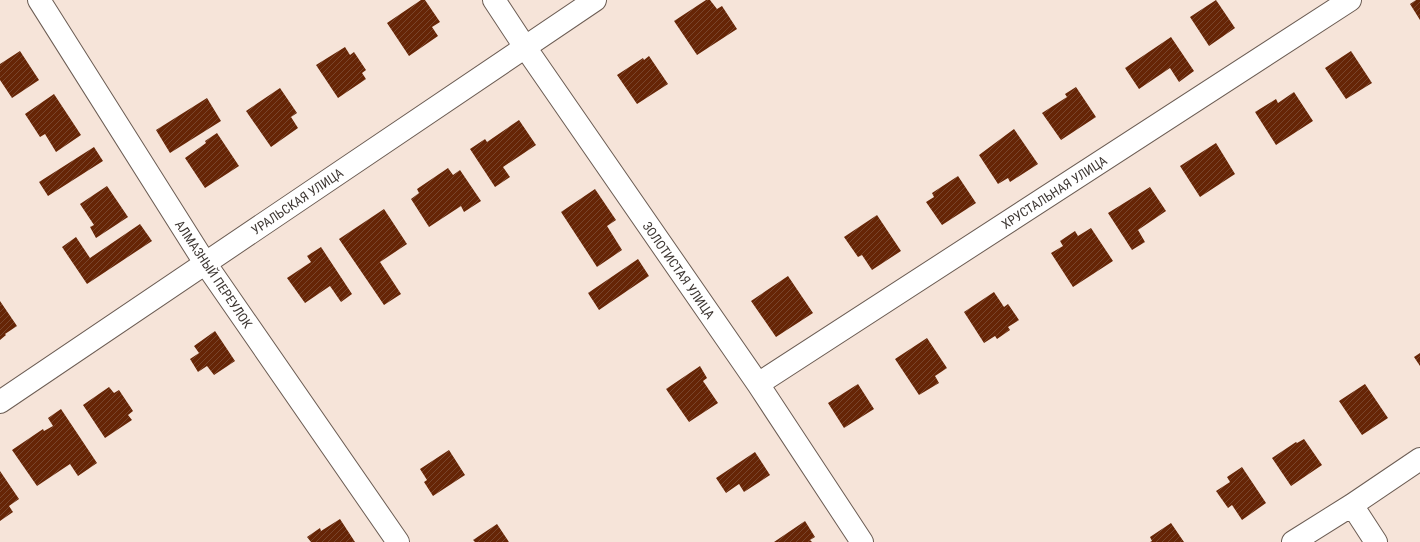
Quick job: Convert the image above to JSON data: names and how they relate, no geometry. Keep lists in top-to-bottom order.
{
  "streets": {
    "street": [
      "ХРУСТАЛЬНАЯ УЛИЦА",
      "УРАЛЬСКАЯ УЛИЦА",
      "ЗОЛОТИСТАЯ УЛИЦА",
      "АЛМАЗНЫЙ ПЕРЕУЛОК"
    ]
  },
  "crossings": [
    ["ХРУСТАЛЬНАЯ УЛИЦА", "ЗОЛОТИСТАЯ УЛИЦА"],
    ["УРАЛЬСКАЯ УЛИЦА", "ЗОЛОТИСТАЯ УЛИЦА"],
    ["УРАЛЬСКАЯ УЛИЦА", "АЛМАЗНЫЙ ПЕРЕУЛОК"]
  ]
}
